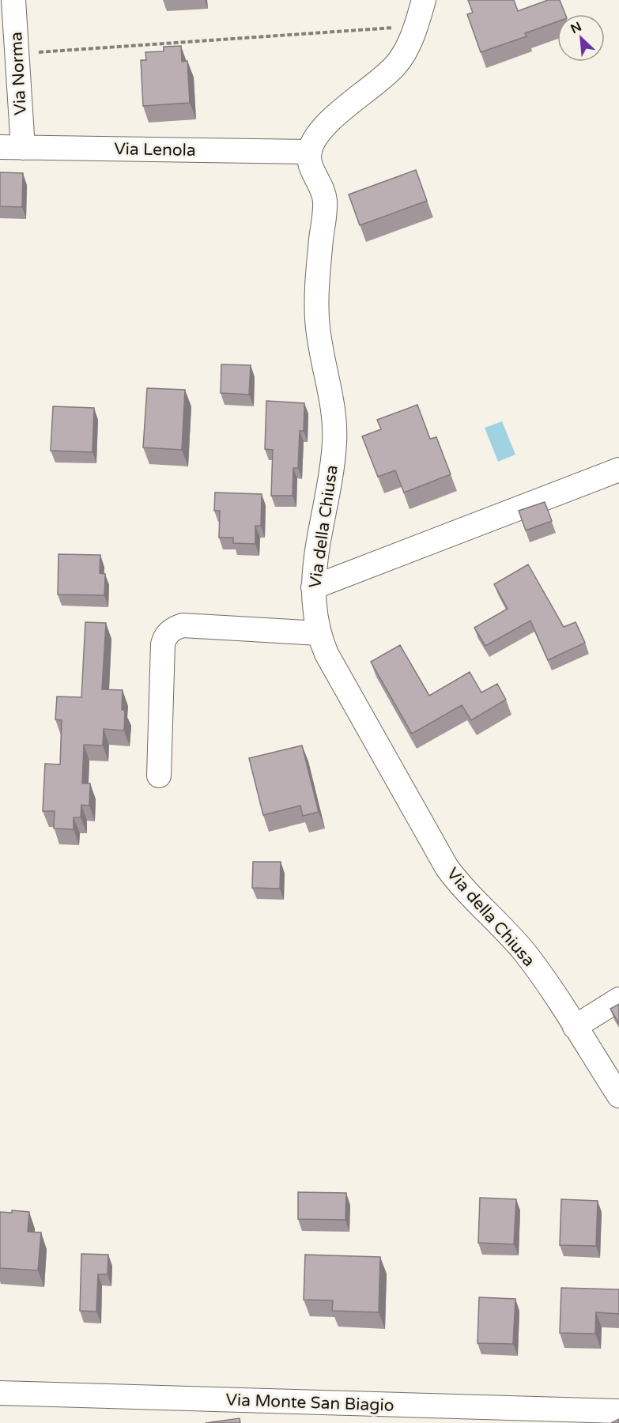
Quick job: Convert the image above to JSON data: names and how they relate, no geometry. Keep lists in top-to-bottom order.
{
  "streets": {
    "street": [
      "Via Norma",
      "Via Lenola",
      "Via della Chiusa",
      "Via Monte San Biagio"
    ]
  },
  "crossings": [
    ["Via Norma", "Via Lenola"],
    ["Via Lenola", "Via della Chiusa"]
  ],
  "north": "top left"
}
